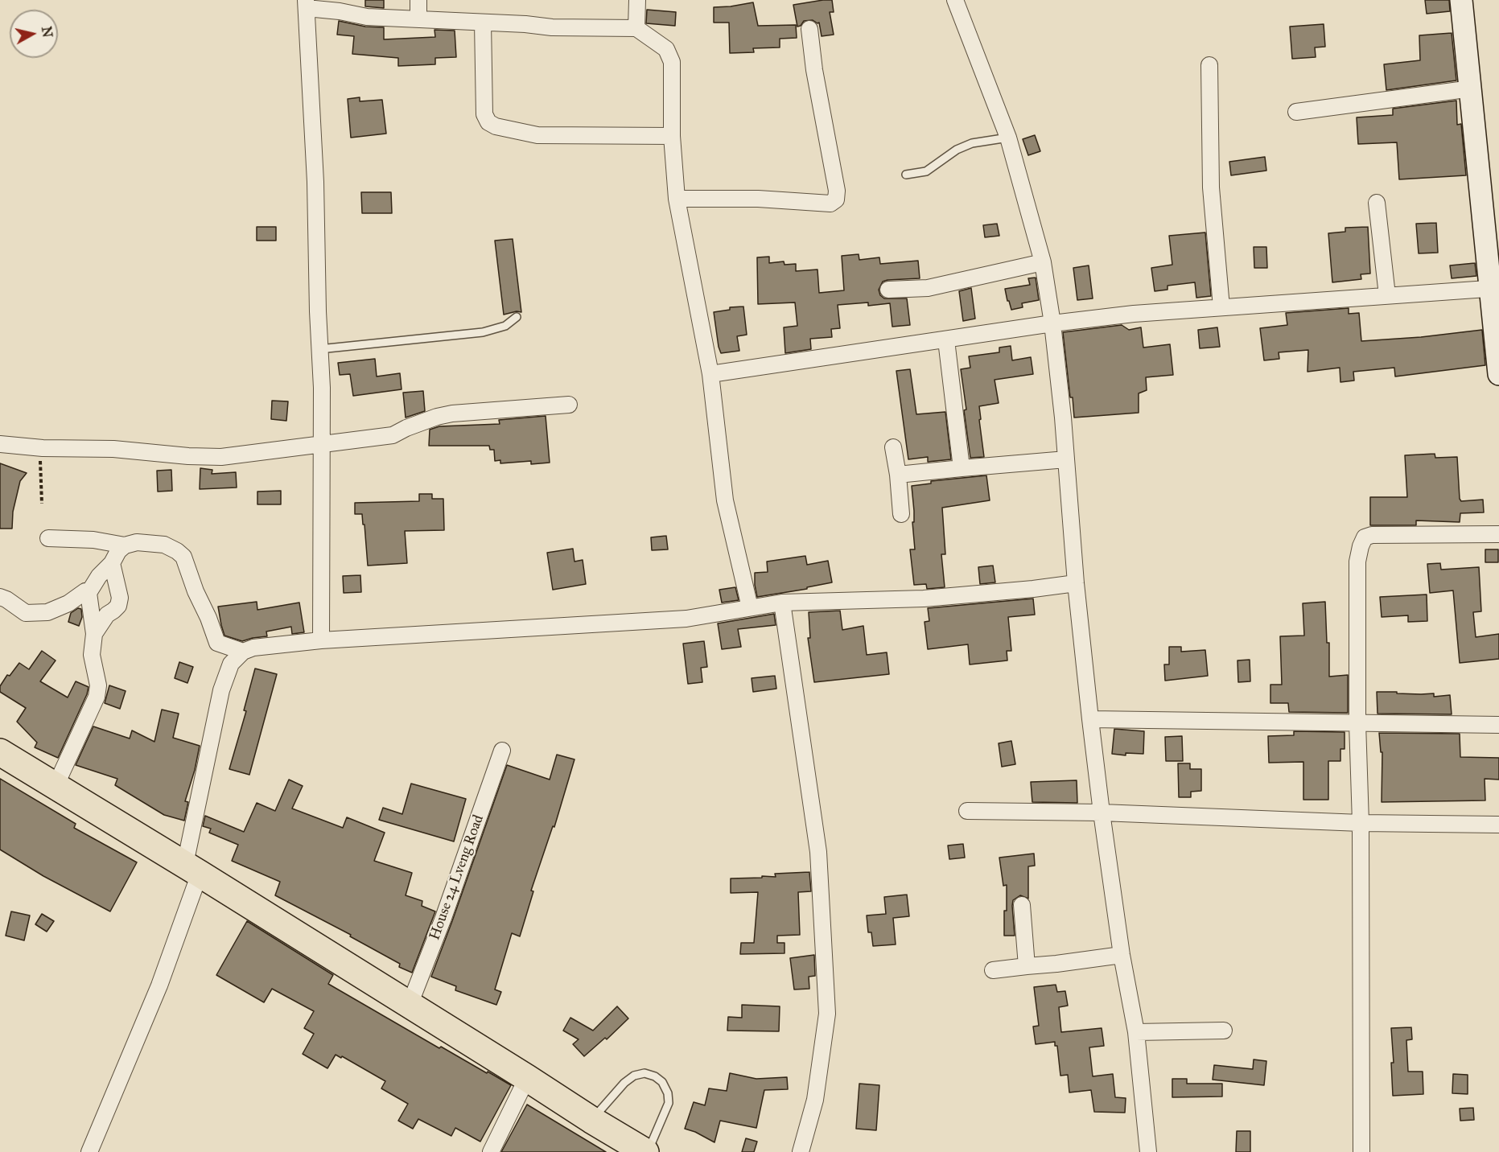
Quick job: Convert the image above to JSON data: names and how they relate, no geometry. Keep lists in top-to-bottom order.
{
  "streets": {
    "street": ["House 24 Lveng Road"]
  },
  "north": "right"
}
